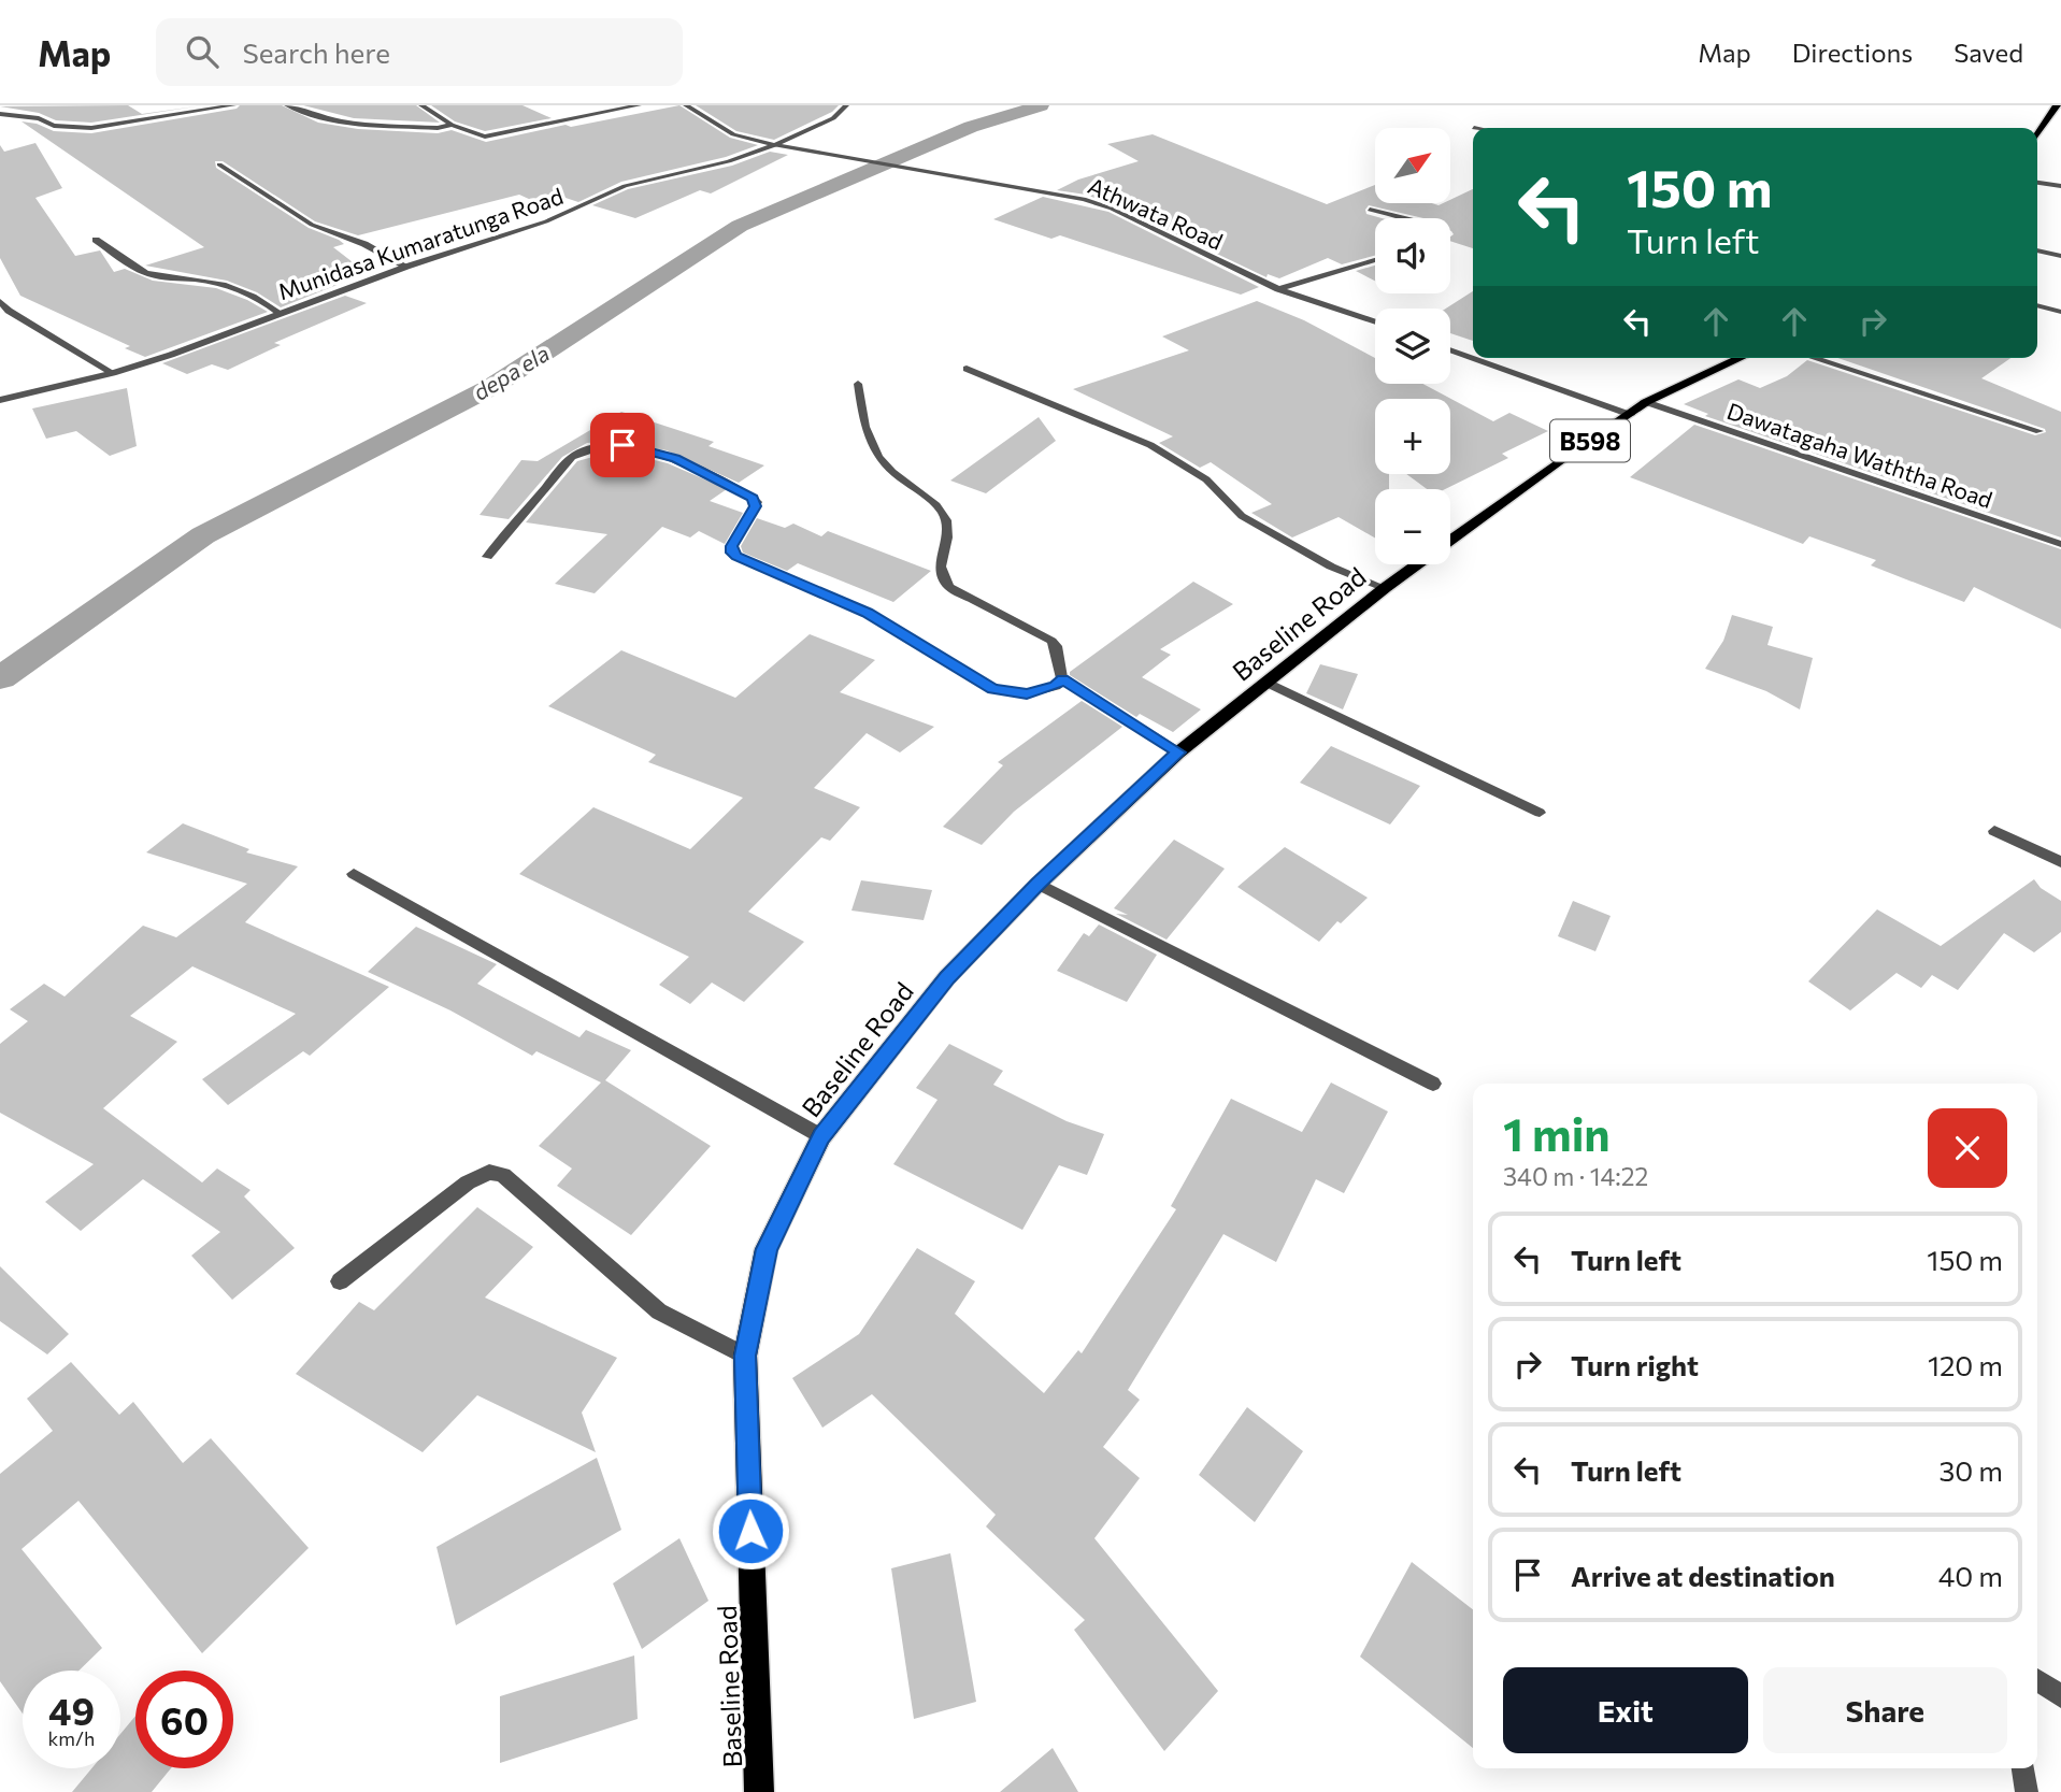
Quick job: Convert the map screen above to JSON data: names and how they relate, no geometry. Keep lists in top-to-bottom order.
{
  "streets": {
    "main road": ["B598", "Baseline Road"],
    "street": ["Athwata Road", "Munidasa Kumaratunga Road", "Dawatagaha Waththa Road"]
  },
  "crossings": [
    ["Athwata Road", "Munidasa Kumaratunga Road"],
    ["Dawatagaha Waththa Road", "Baseline Road"]
  ],
  "water": ["depa ela"],
  "north": "top right",
  "page": {
    "header": "Map",
    "search": "Search here",
    "nav": ["Map", "Directions", "Saved"],
    "map_buttons": ["+", "−"],
    "turn": ["150 m", "Turn left"],
    "heading": ["1 min", "340 m · 14:22"],
    "list": [
      {
        "name": "Turn left",
        "value": "150 m"
      },
      {
        "name": "Turn right",
        "value": "120 m"
      },
      {
        "name": "Turn left",
        "value": "30 m"
      },
      {
        "name": "Arrive at destination",
        "value": "40 m"
      }
    ],
    "buttons": ["Exit", "Share"],
    "speed": "49 km/h",
    "limit": "60"
  }
}
